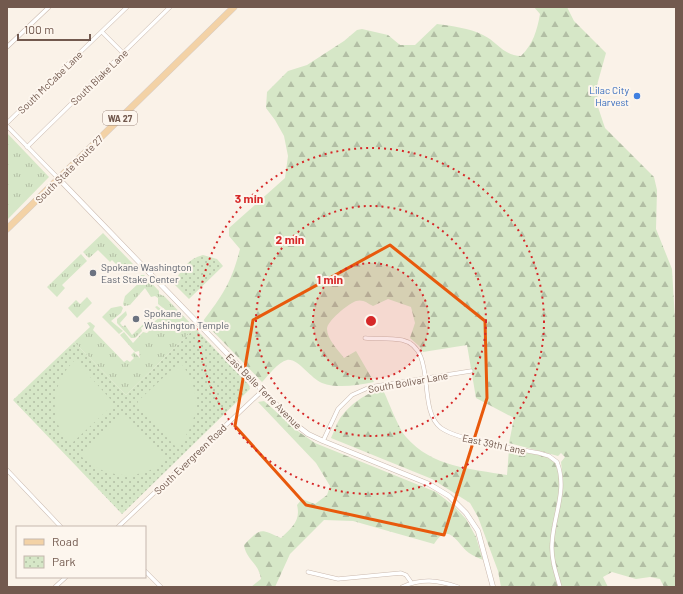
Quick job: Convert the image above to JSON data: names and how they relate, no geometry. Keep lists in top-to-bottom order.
{
  "streets": {
    "main road": ["WA 27", "South State Route 27"],
    "street": [
      "South Blake Lane",
      "South McCabe Lane",
      "South Bolivar Lane",
      "East Belle Terre Avenue",
      "East 39th Lane",
      "South Evergreen Road"
    ]
  },
  "crossings": [
    ["South State Route 27", "East Belle Terre Avenue"],
    ["South Bolivar Lane", "East Belle Terre Avenue"],
    ["South Bolivar Lane", "East 39th Lane"],
    ["East Belle Terre Avenue", "South Evergreen Road"]
  ],
  "places": ["Lilac City Harvest", "Spokane Washington East Stake Center", "Spokane Washington Temple"],
  "legend": ["Road", "Park"],
  "scale_bar": "100 m",
  "rings": ["3 min", "2 min", "1 min"]
}
